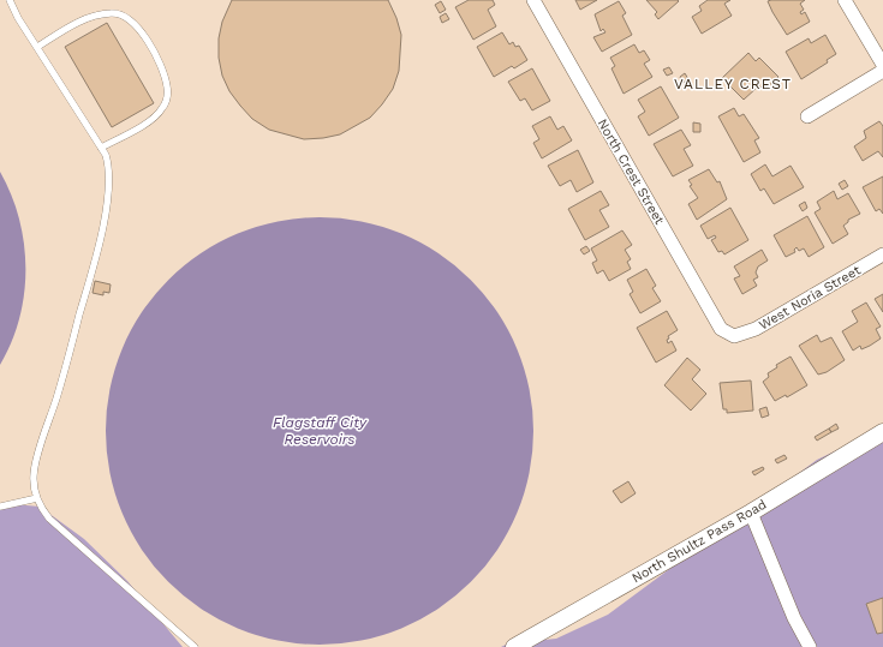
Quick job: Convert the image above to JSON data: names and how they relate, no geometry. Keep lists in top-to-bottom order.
{
  "streets": {
    "street": ["North Crest Street", "West Noria Street", "North Shultz Pass Road"]
  },
  "crossings": [
    ["North Crest Street", "West Noria Street"]
  ],
  "districts": ["VALLEY CREST"],
  "water": ["Flagstaff City Reservoirs"]
}
